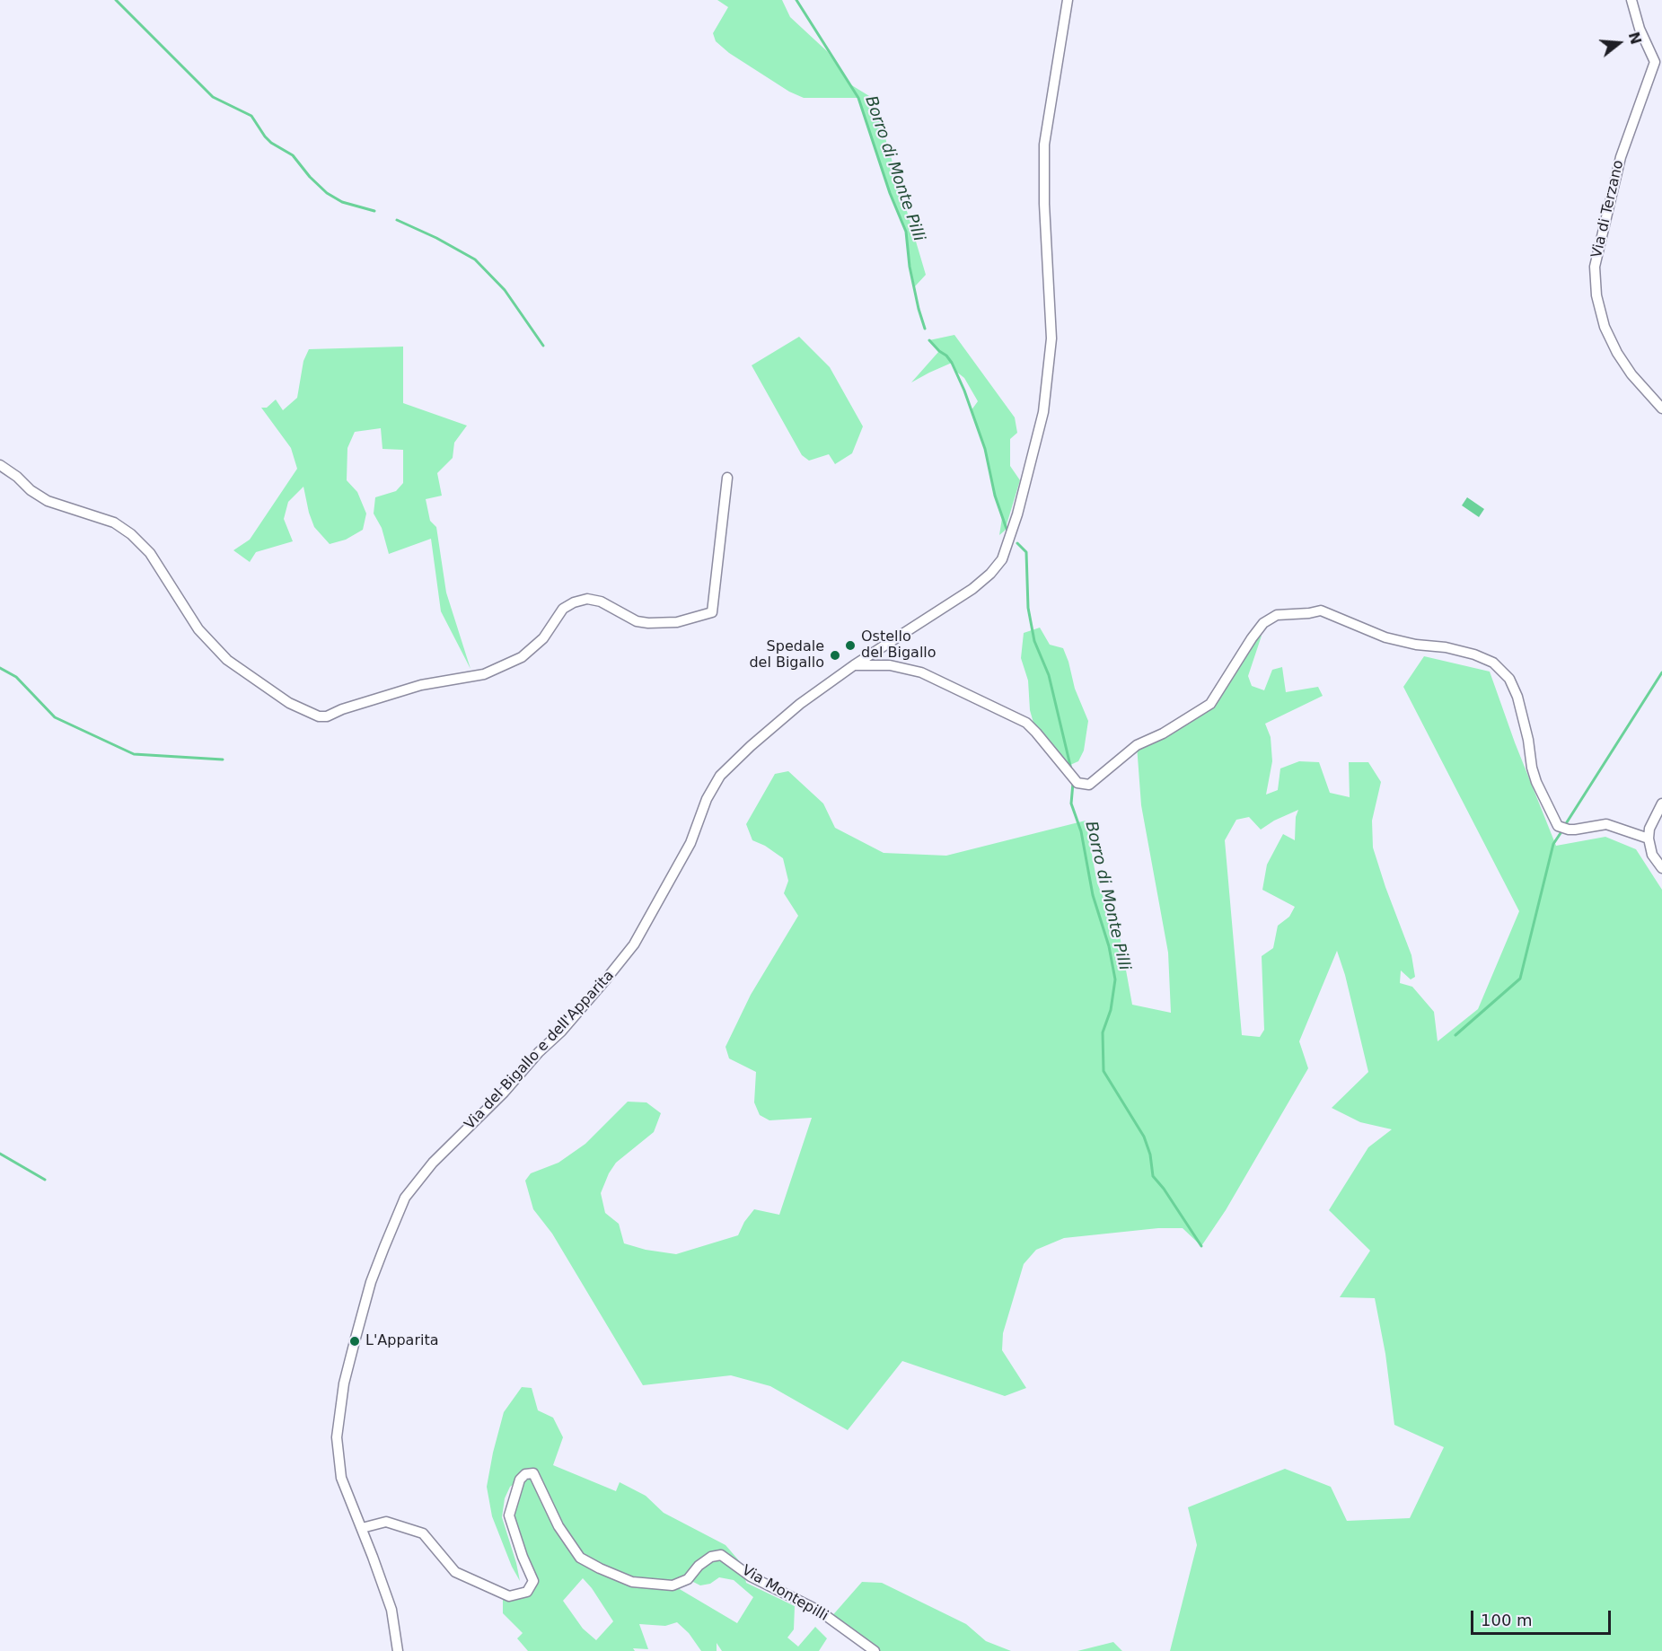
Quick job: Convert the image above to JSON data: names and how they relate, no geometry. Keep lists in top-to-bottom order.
{
  "streets": {
    "street": ["Via di Terzano", "Via del Bigallo e dell'Apparita", "Via Montepilli"]
  },
  "crossings": [
    ["Via del Bigallo e dell'Apparita", "Via Montepilli"]
  ],
  "water": ["Borro di Monte Pilli"],
  "places": ["Ostello del Bigallo", "Spedale del Bigallo", "L'Apparita"],
  "scale_bar": "100 m",
  "north": "right"
}
